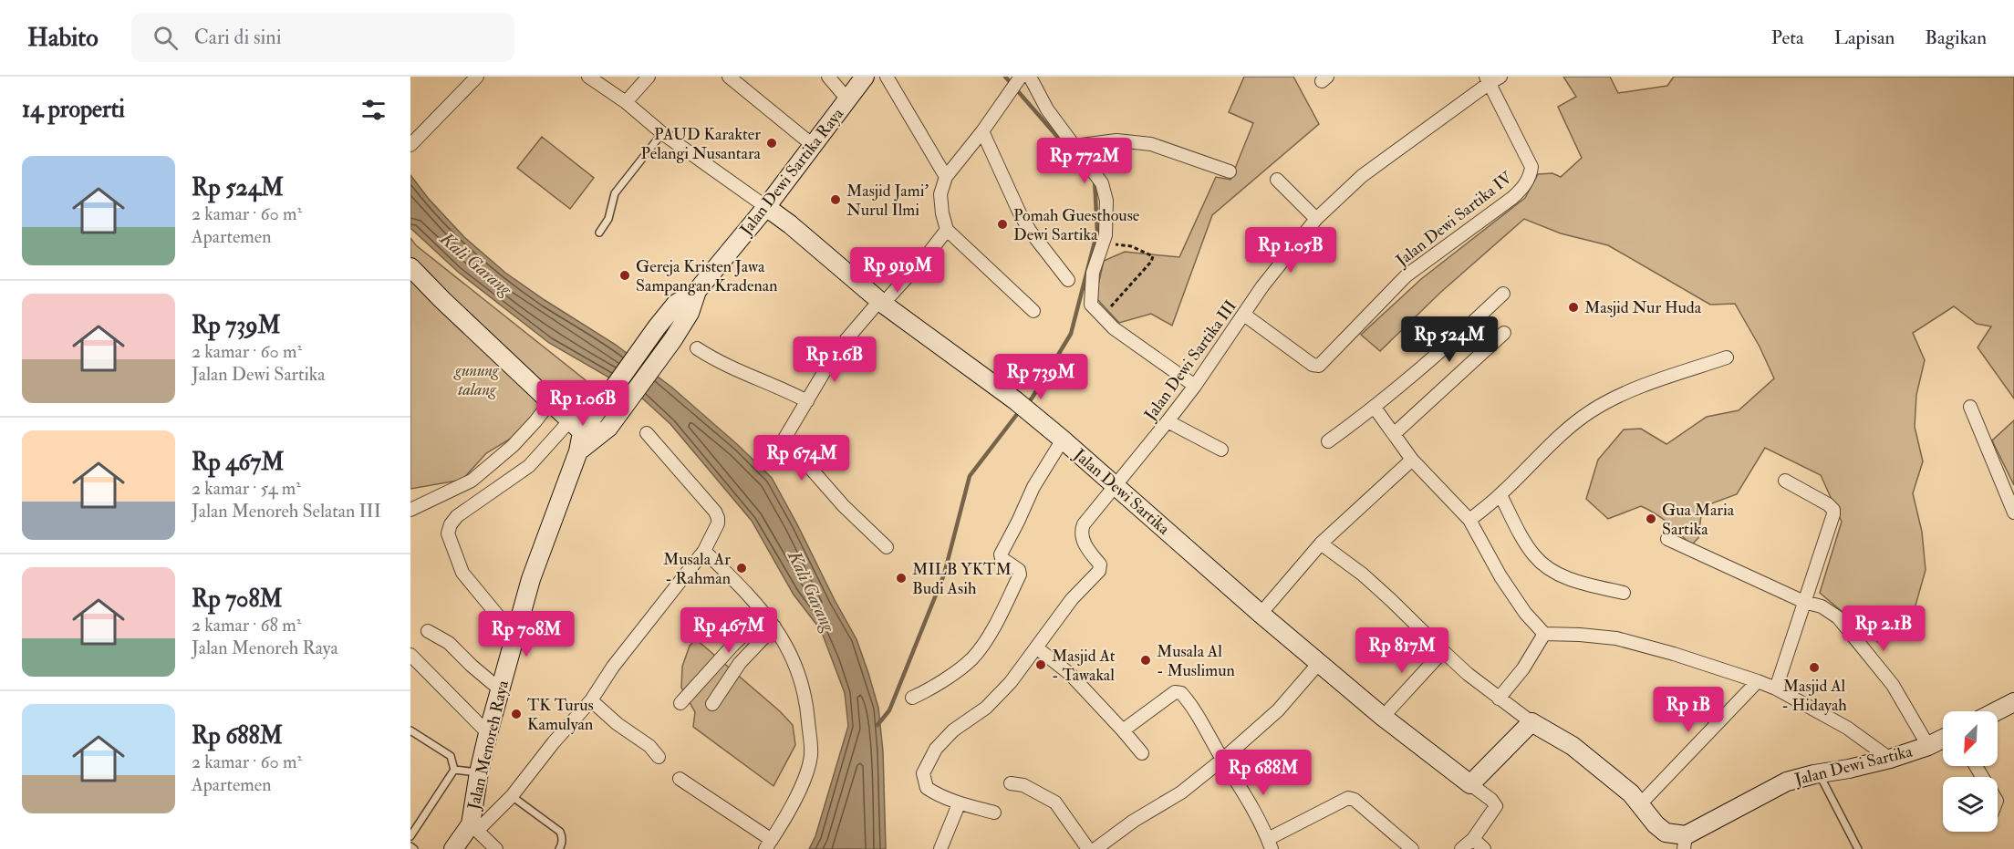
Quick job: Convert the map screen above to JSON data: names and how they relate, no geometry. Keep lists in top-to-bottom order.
{
  "streets": {
    "street": [
      "Jalan Dewi Sartika Raya",
      "Jalan Dewi Sartika IV",
      "Jalan Dewi Sartika III",
      "Jalan Dewi Sartika",
      "Jalan Menoreh Raya"
    ]
  },
  "crossings": [
    ["Jalan Dewi Sartika Raya", "Jalan Dewi Sartika"],
    ["Jalan Dewi Sartika Raya", "Jalan Menoreh Raya"],
    ["Jalan Dewi Sartika IV", "Jalan Dewi Sartika III"],
    ["Jalan Dewi Sartika III", "Jalan Dewi Sartika"]
  ],
  "water": ["Kali Garang"],
  "parks": ["gunung talang"],
  "places": [
    "PAUD Karakter Pelangi Nusantara",
    "Masjid Jami' Nurul Ilmi",
    "Pomah Guesthouse Dewi Sartika",
    "Gereja Kristen Jawa Sampangan Kradenan",
    "Masjid Nur Huda",
    "Gua Maria Sartika",
    "Musala Ar - Rahman",
    "MILB YKTM Budi Asih",
    "Musala Al - Muslimun",
    "Masjid At - Tawakal",
    "Masjid Al - Hidayah",
    "TK Turus Kamulyan"
  ],
  "north": "bottom left",
  "page": {
    "header": "Habito",
    "search": "Cari di sini",
    "nav": ["Peta", "Lapisan", "Bagikan"],
    "heading": "14 properti",
    "price": [
      "Rp 772M",
      "Rp 1.05B",
      "Rp 919M",
      "Rp 524M",
      "Rp 1.6B",
      "Rp 739M",
      "Rp 1.06B",
      "Rp 674M",
      "Rp 2.1B",
      "Rp 467M",
      "Rp 708M",
      "Rp 817M",
      "Rp 1B",
      "Rp 688M"
    ],
    "list": [
      {
        "name": "Rp 524M",
        "note": "2 kamar · 60 m² · Apartemen"
      },
      {
        "name": "Rp 739M",
        "note": "2 kamar · 60 m² · Jalan Dewi Sartika"
      },
      {
        "name": "Rp 467M",
        "note": "2 kamar · 54 m² · Jalan Menoreh Selatan III"
      },
      {
        "name": "Rp 708M",
        "note": "2 kamar · 68 m² · Jalan Menoreh Raya"
      },
      {
        "name": "Rp 688M",
        "note": "2 kamar · 60 m² · Apartemen"
      }
    ]
  }
}
